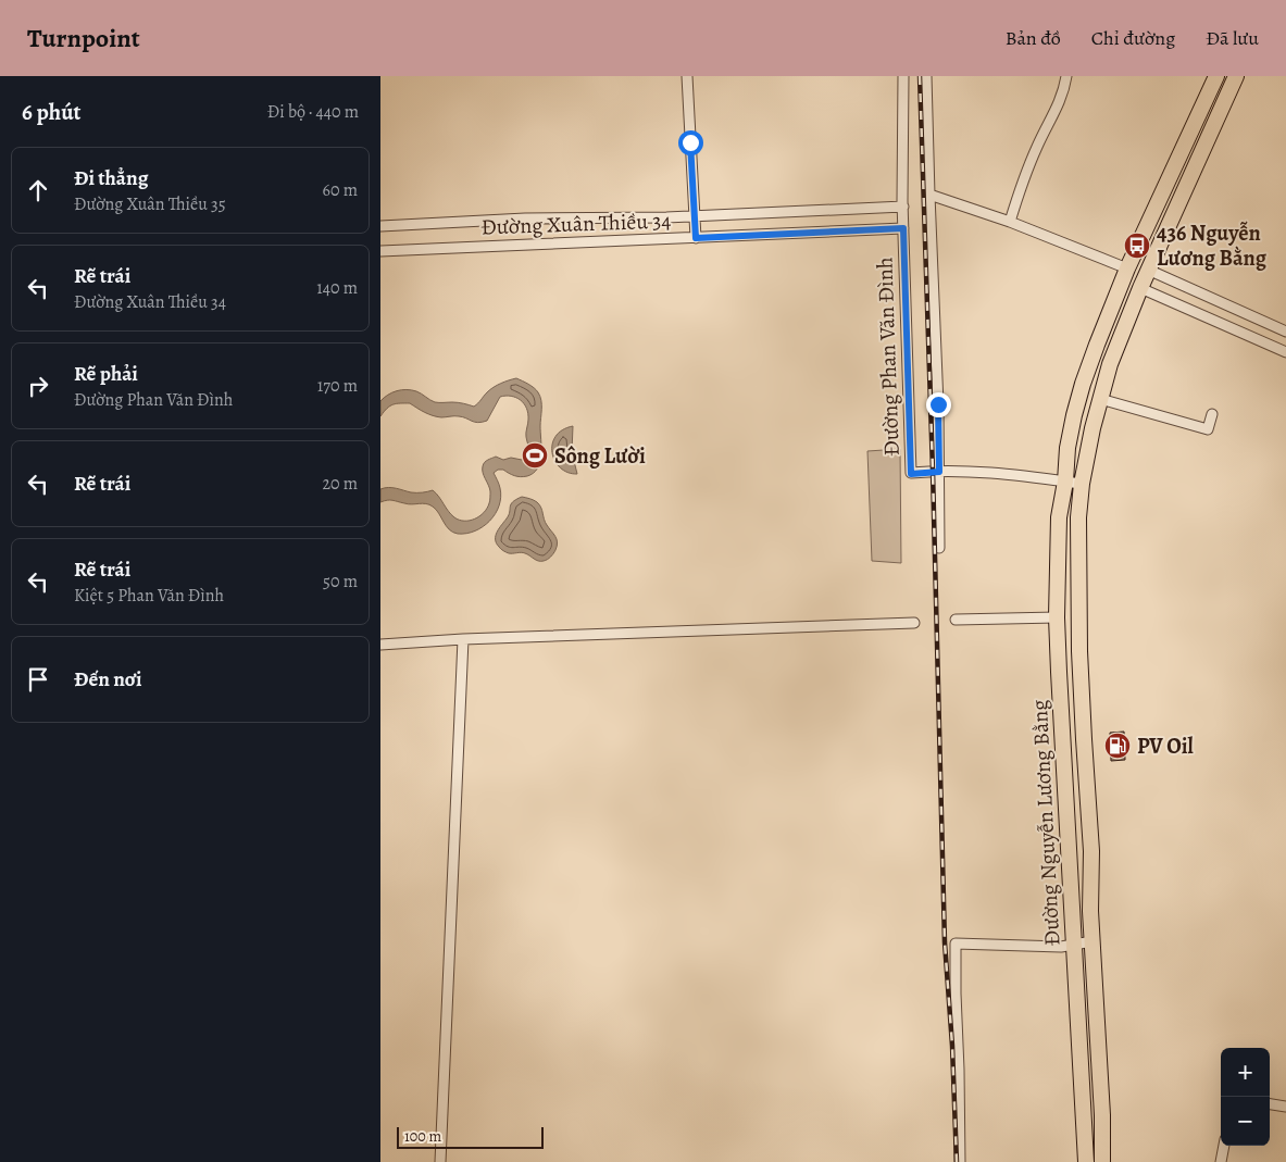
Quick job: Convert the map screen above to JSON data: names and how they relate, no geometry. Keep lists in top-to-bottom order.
{
  "streets": {
    "highway": ["Đường Nguyễn Lương Bằng"],
    "street": ["Đường Xuân Thiều 34", "Đường Phan Văn Đình"]
  },
  "crossings": [
    ["Đường Xuân Thiều 34", "Đường Phan Văn Đình"]
  ],
  "places": {
    "bus stop": ["436 Nguyễn Lương Bằng"],
    "sports": ["Sông Lười"],
    "fuel station": ["PV Oil"]
  },
  "scale_bar": "100 m",
  "page": {
    "header": "Turnpoint",
    "nav": ["Bản đồ", "Chỉ đường", "Đã lưu"],
    "heading": ["6 phút", "Đi bộ · 440 m"],
    "list": [
      ["Đi thẳng", "Đường Xuân Thiều 35", "60 m"],
      ["Rẽ trái", "Đường Xuân Thiều 34", "140 m"],
      ["Rẽ phải", "Đường Phan Văn Đình", "170 m"],
      ["Rẽ trái", "20 m"],
      ["Rẽ trái", "Kiệt 5 Phan Văn Đình", "50 m"],
      "Đến nơi"
    ],
    "map_buttons": ["+", "−"],
    "scale": "100 m"
  }
}
